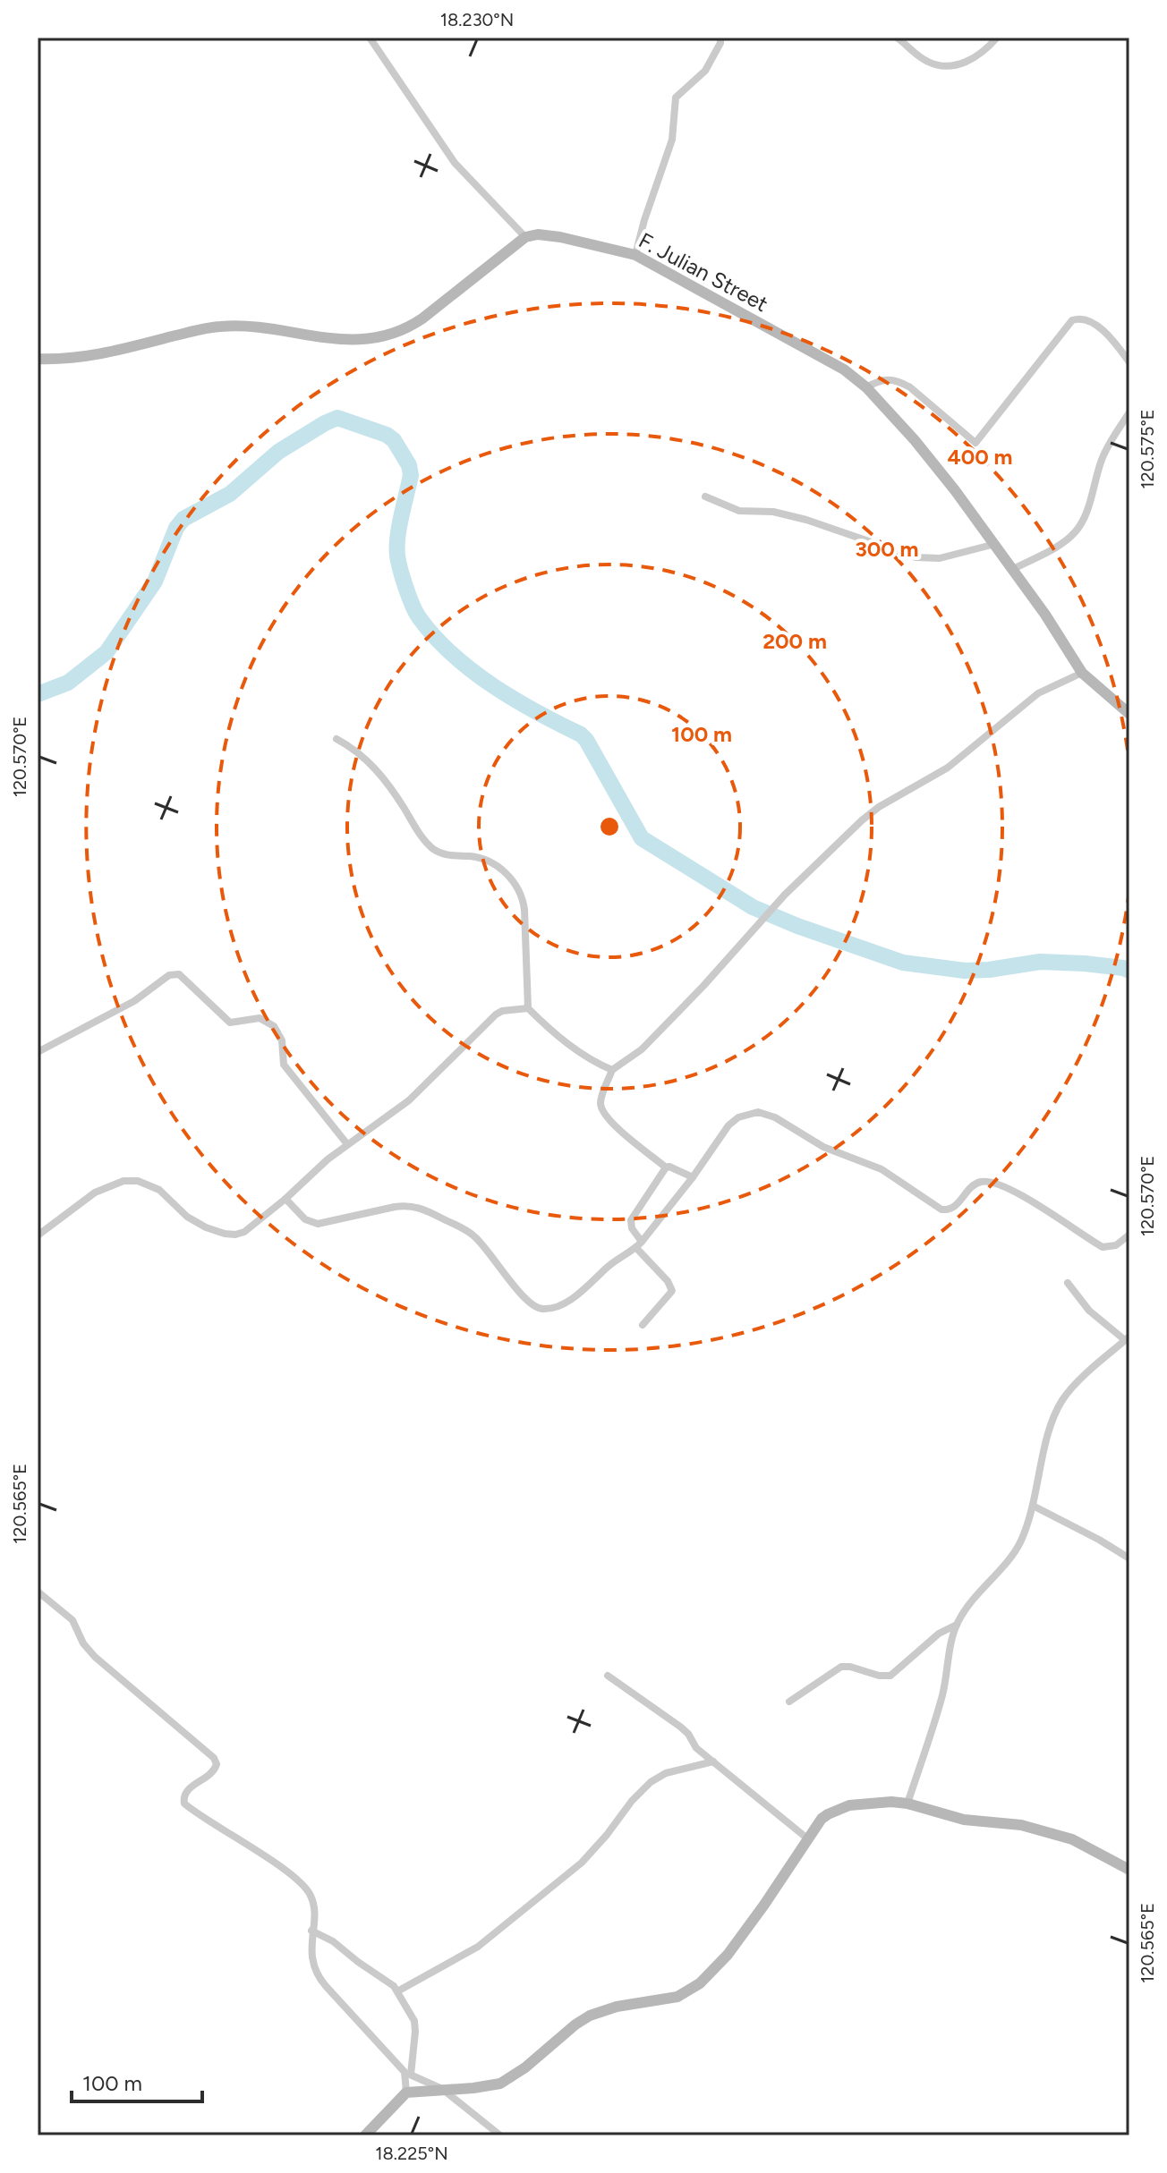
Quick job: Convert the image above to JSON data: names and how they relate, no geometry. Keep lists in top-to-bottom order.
{
  "streets": {
    "street": ["F. Julian Street"]
  },
  "scale_bar": "100 m",
  "coordinates": [
    "18.230°N",
    "120.575°E",
    "120.570°E",
    "120.565°E",
    "18.225°N"
  ],
  "rings": [
    "400 m",
    "300 m",
    "200 m",
    "100 m"
  ]
}
